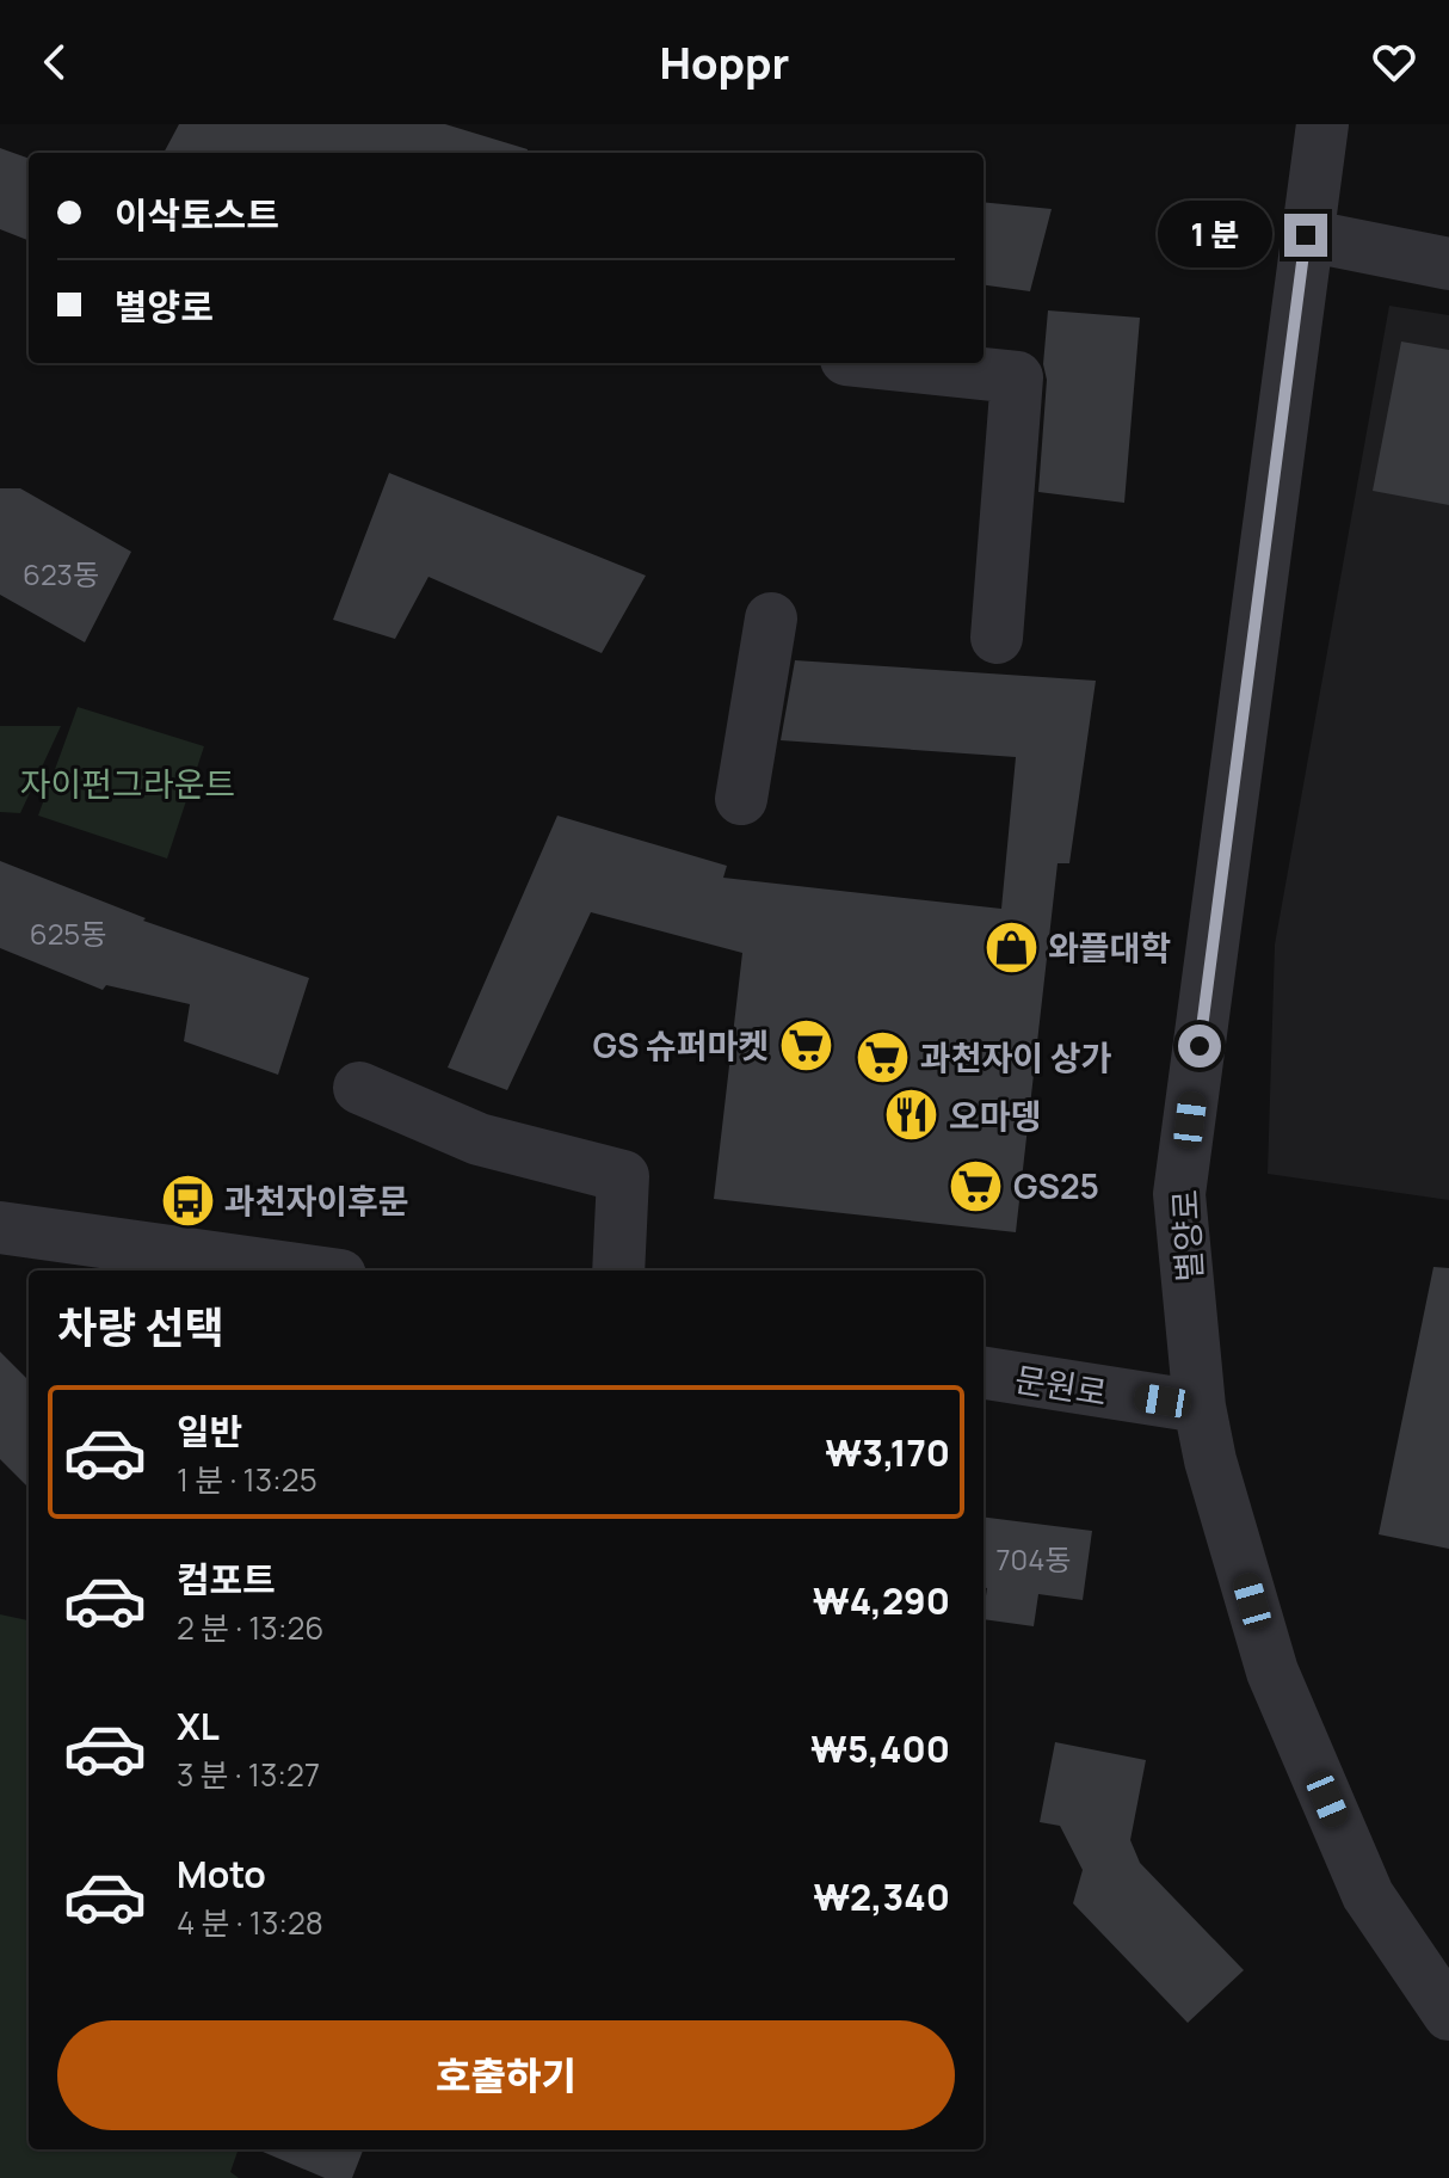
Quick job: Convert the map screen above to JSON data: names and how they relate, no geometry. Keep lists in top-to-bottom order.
{
  "streets": {
    "street": ["별양로", "문원로"]
  },
  "crossings": [
    ["별양로", "문원로"]
  ],
  "parks": ["자이펀그라운트"],
  "places": {
    "shop": ["와플대학"],
    "supermarket": ["GS 슈퍼마켓", "과천자이 상가", "GS25"],
    "restaurant": ["오마뎅"],
    "bus stop": ["과천자이후문"]
  },
  "house_numbers": ["623동", "625동", "704동"],
  "page": {
    "header": "Hoppr",
    "banner": ["이삭토스트", "별양로"],
    "bubble": "1 분",
    "heading": "차량 선택",
    "list": [
      {
        "name": "일반",
        "note": "1 분 · 13:25",
        "value": "₩3,170"
      },
      {
        "name": "컴포트",
        "note": "2 분 · 13:26",
        "value": "₩4,290"
      },
      {
        "name": "XL",
        "note": "3 분 · 13:27",
        "value": "₩5,400"
      },
      {
        "name": "Moto",
        "note": "4 분 · 13:28",
        "value": "₩2,340"
      }
    ],
    "buttons": "호출하기"
  }
}
